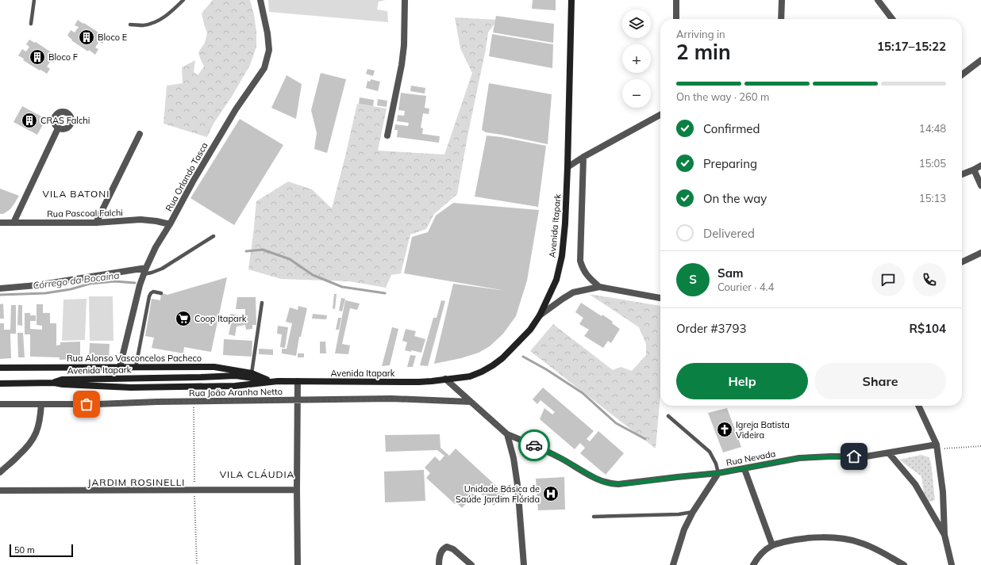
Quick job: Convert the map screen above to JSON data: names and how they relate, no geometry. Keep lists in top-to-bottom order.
{
  "streets": {
    "main road": ["Avenida Itapark", "Rua Alonso Vasconcelos Pacheco"],
    "street": [
      "Rua Orlando Tasca",
      "Rua Pascoal Falchi",
      "Rua João Aranha Netto",
      "Rua Nevada"
    ]
  },
  "crossings": [
    ["Rua Orlando Tasca", "Rua Pascoal Falchi"],
    ["Rua Orlando Tasca", "Rua Alonso Vasconcelos Pacheco"],
    ["Avenida Itapark", "Rua Alonso Vasconcelos Pacheco"]
  ],
  "districts": ["VILA BATONI", "VILA CLÁUDIA", "JARDIM ROSINELLI"],
  "water": ["Córrego da Bocaina"],
  "places": {
    "building": ["Bloco E", "Bloco F", "CRAS Falchi"],
    "supermarket": ["Coop Itapark"],
    "church": ["Igreja Batista Videira"],
    "hospital": ["Unidade Básica de Saúde Jardim Flórida"]
  },
  "scale_bar": "50 m",
  "page": {
    "map_buttons": ["+", "−"],
    "heading": ["2 min", "Arriving in", "15:17–15:22"],
    "panel": [
      "Sam",
      "Courier · 4.4",
      "Order #3793",
      "R$104"
    ],
    "bar": "On the way · 260 m",
    "list": [
      ["Confirmed", "14:48"],
      ["Preparing", "15:05"],
      ["On the way", "15:13"],
      "Delivered"
    ],
    "round": "S",
    "buttons": ["Help", "Share"],
    "scale": "50 m"
  }
}
